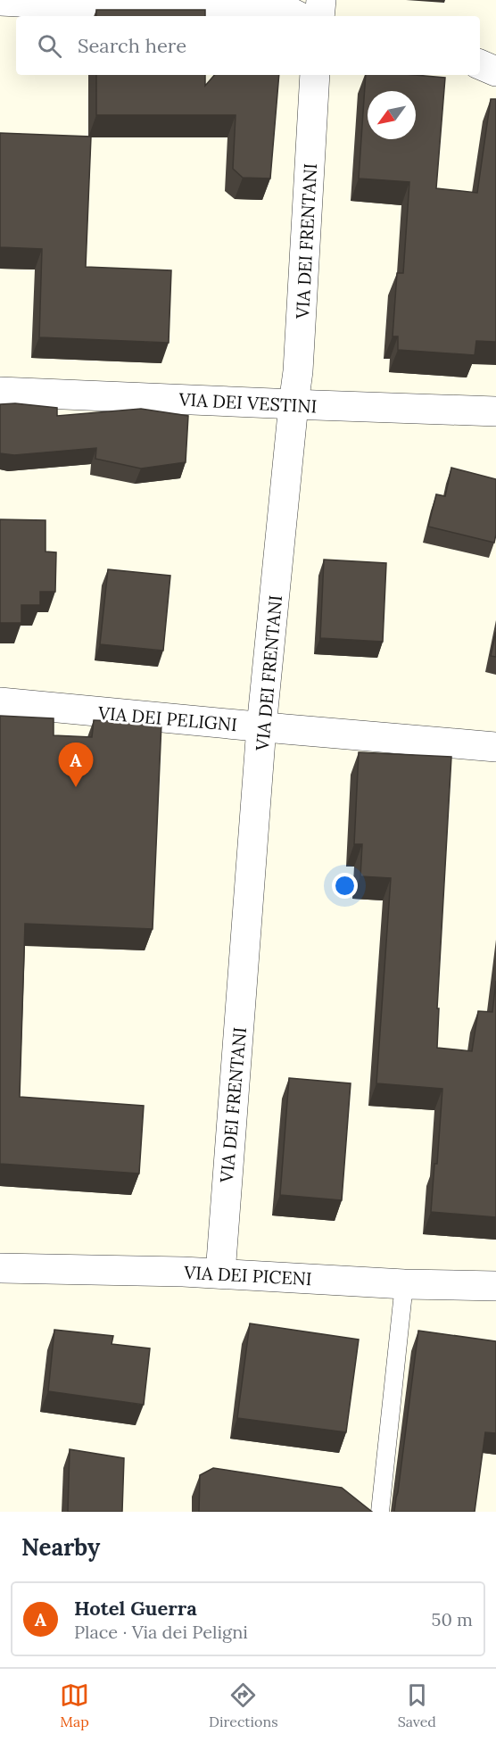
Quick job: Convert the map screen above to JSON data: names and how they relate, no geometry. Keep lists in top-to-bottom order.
{
  "streets": {
    "street": [
      "VIA DEI FRENTANI",
      "VIA DEI VESTINI",
      "VIA DEI PELIGNI",
      "VIA DEI PICENI"
    ]
  },
  "crossings": [
    ["VIA DEI FRENTANI", "VIA DEI VESTINI"],
    ["VIA DEI FRENTANI", "VIA DEI PELIGNI"],
    ["VIA DEI FRENTANI", "VIA DEI PICENI"]
  ],
  "north": "bottom left",
  "page": {
    "search": "Search here",
    "pins": "A",
    "heading": "Nearby",
    "list": [
      {
        "mark": "A",
        "name": "Hotel Guerra",
        "note": "Place · Via dei Peligni",
        "value": "50 m"
      }
    ],
    "nav": ["Map", "Directions", "Saved"]
  }
}
